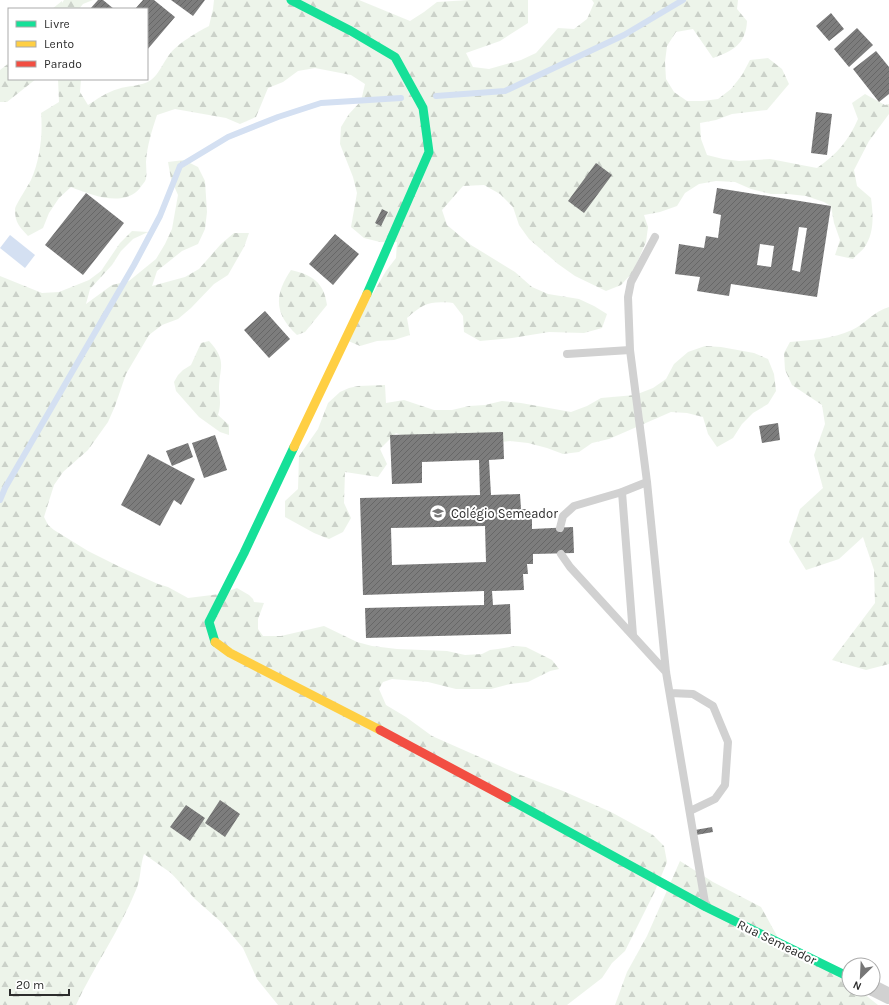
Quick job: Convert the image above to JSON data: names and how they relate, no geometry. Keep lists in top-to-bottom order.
{
  "streets": {
    "street": ["Rua Semeador"]
  },
  "places": {
    "school or university": ["Colégio Semeador"]
  },
  "legend": ["Livre", "Lento", "Parado"],
  "scale_bar": "20 m",
  "north": "bottom left"
}
